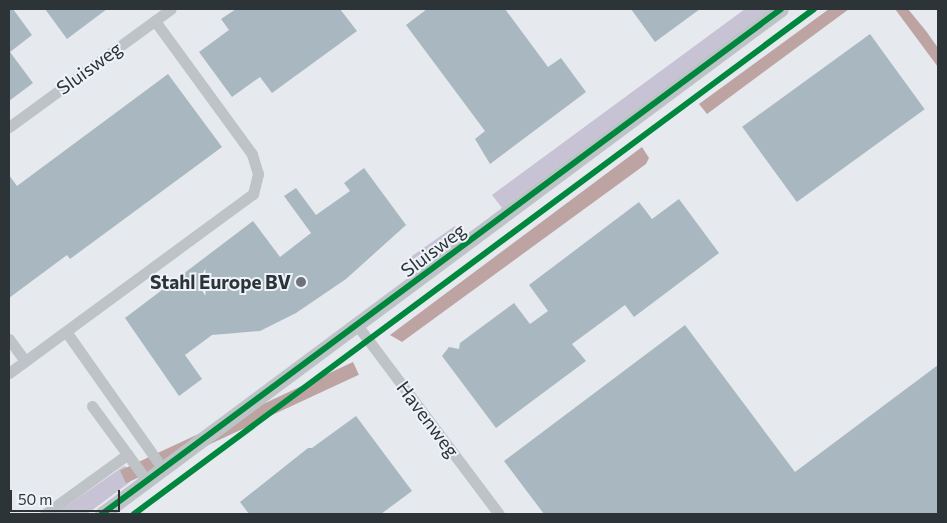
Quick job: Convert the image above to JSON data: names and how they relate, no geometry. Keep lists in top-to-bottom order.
{
  "streets": {
    "street": ["Sluisweg", "Havenweg"]
  },
  "crossings": [
    ["Sluisweg", "Havenweg"]
  ],
  "places": ["Stahl Europe BV"],
  "scale_bar": "50 m"
}
